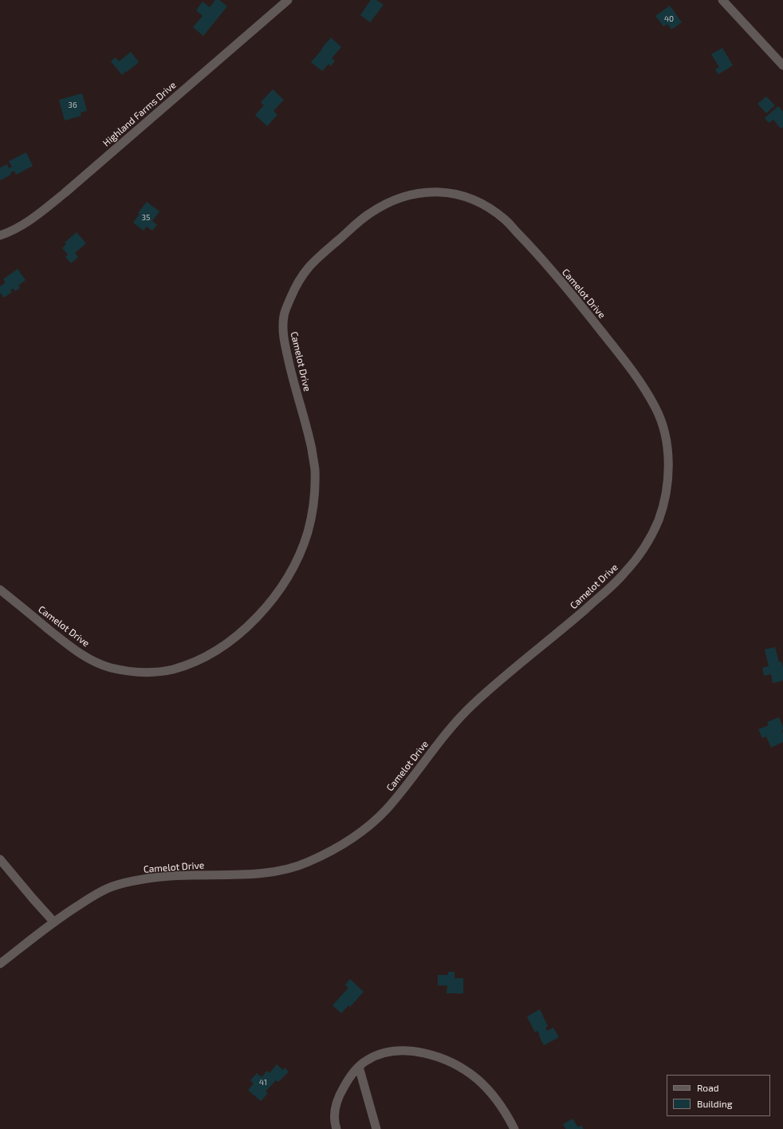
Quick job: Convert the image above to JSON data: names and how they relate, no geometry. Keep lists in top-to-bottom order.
{
  "streets": {
    "street": ["Highland Farms Drive", "Camelot Drive"]
  },
  "house_numbers": [
    "40",
    "36",
    "35",
    "41"
  ],
  "legend": ["Road", "Building"]
}
